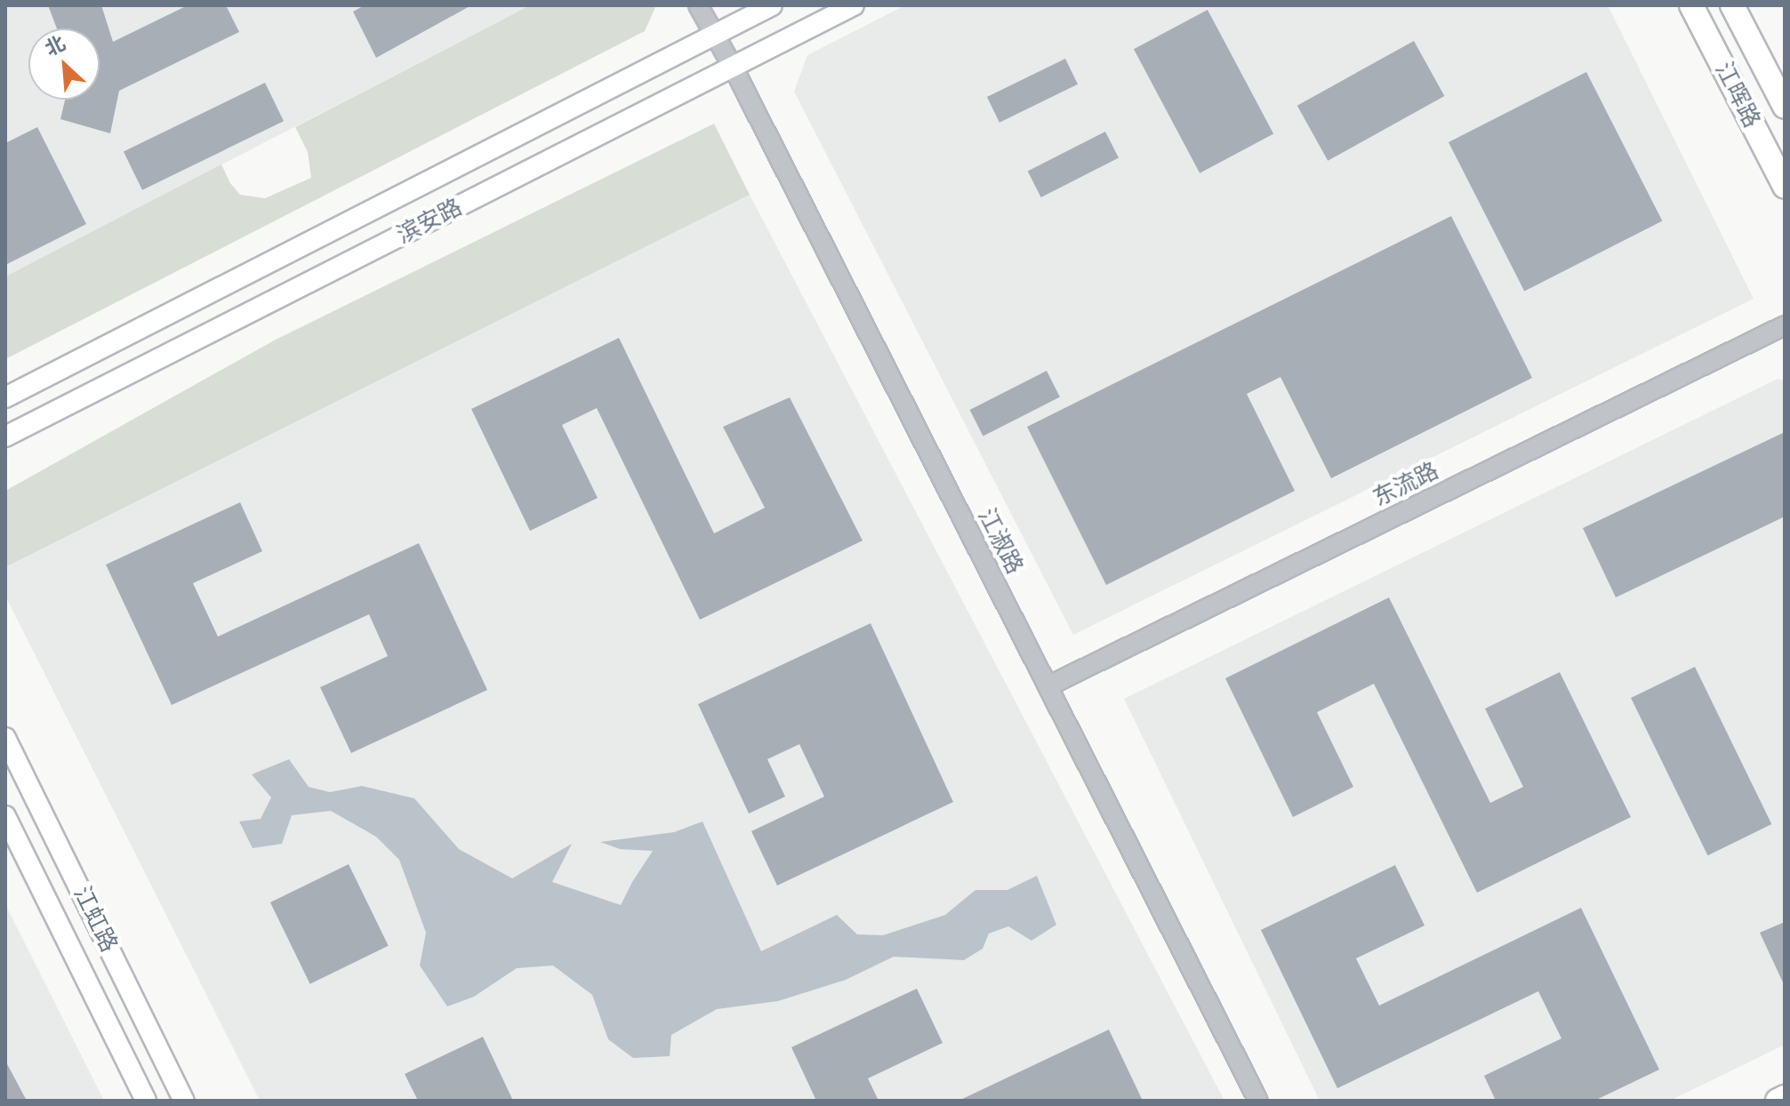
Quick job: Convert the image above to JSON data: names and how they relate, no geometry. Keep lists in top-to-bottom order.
{
  "streets": {
    "main road": ["江晖路", "滨安路", "江虹路"],
    "street": ["东流路", "江淑路"]
  },
  "crossings": [
    ["滨安路", "江淑路"],
    ["东流路", "江淑路"]
  ],
  "north": "top left"
}
